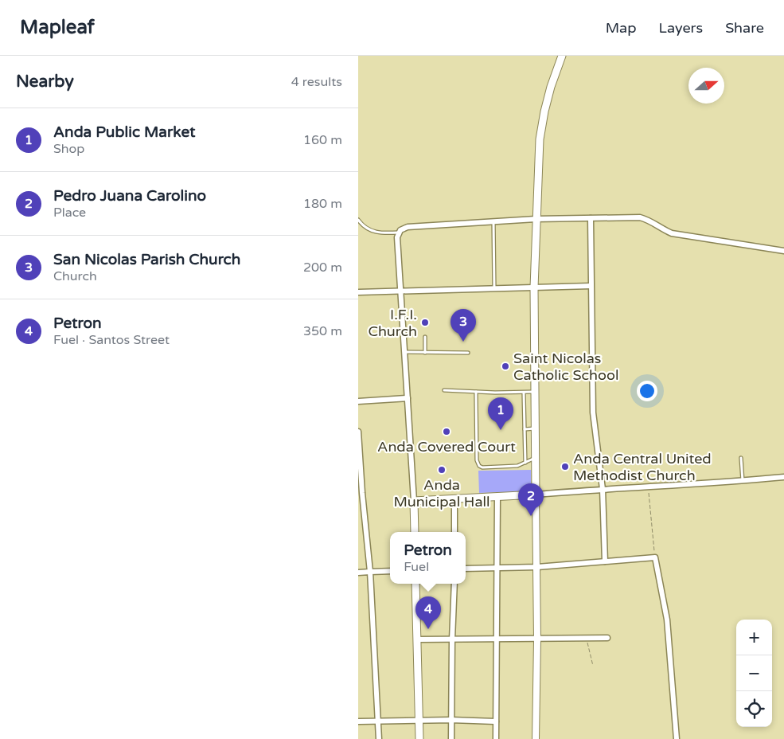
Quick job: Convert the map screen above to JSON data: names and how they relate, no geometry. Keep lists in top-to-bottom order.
{
  "places": [
    "I.F.I. Church",
    "Saint Nicolas Catholic School",
    "Anda Covered Court",
    "Anda Central United Methodist Church",
    "Anda Municipal Hall"
  ],
  "north": "right",
  "page": {
    "header": "Mapleaf",
    "nav": ["Map", "Layers", "Share"],
    "heading": ["Nearby", "4 results"],
    "list": [
      {
        "mark": "1",
        "name": "Anda Public Market",
        "note": "Shop",
        "value": "160 m"
      },
      {
        "mark": "2",
        "name": "Pedro Juana Carolino",
        "note": "Place",
        "value": "180 m"
      },
      {
        "mark": "3",
        "name": "San Nicolas Parish Church",
        "note": "Church",
        "value": "200 m"
      },
      {
        "mark": "4",
        "name": "Petron",
        "note": "Fuel · Santos Street",
        "value": "350 m"
      }
    ],
    "pins": [
      "3",
      "1",
      "2",
      "4"
    ],
    "popup": ["Petron", "Fuel"],
    "map_buttons": ["+", "−"]
  }
}
